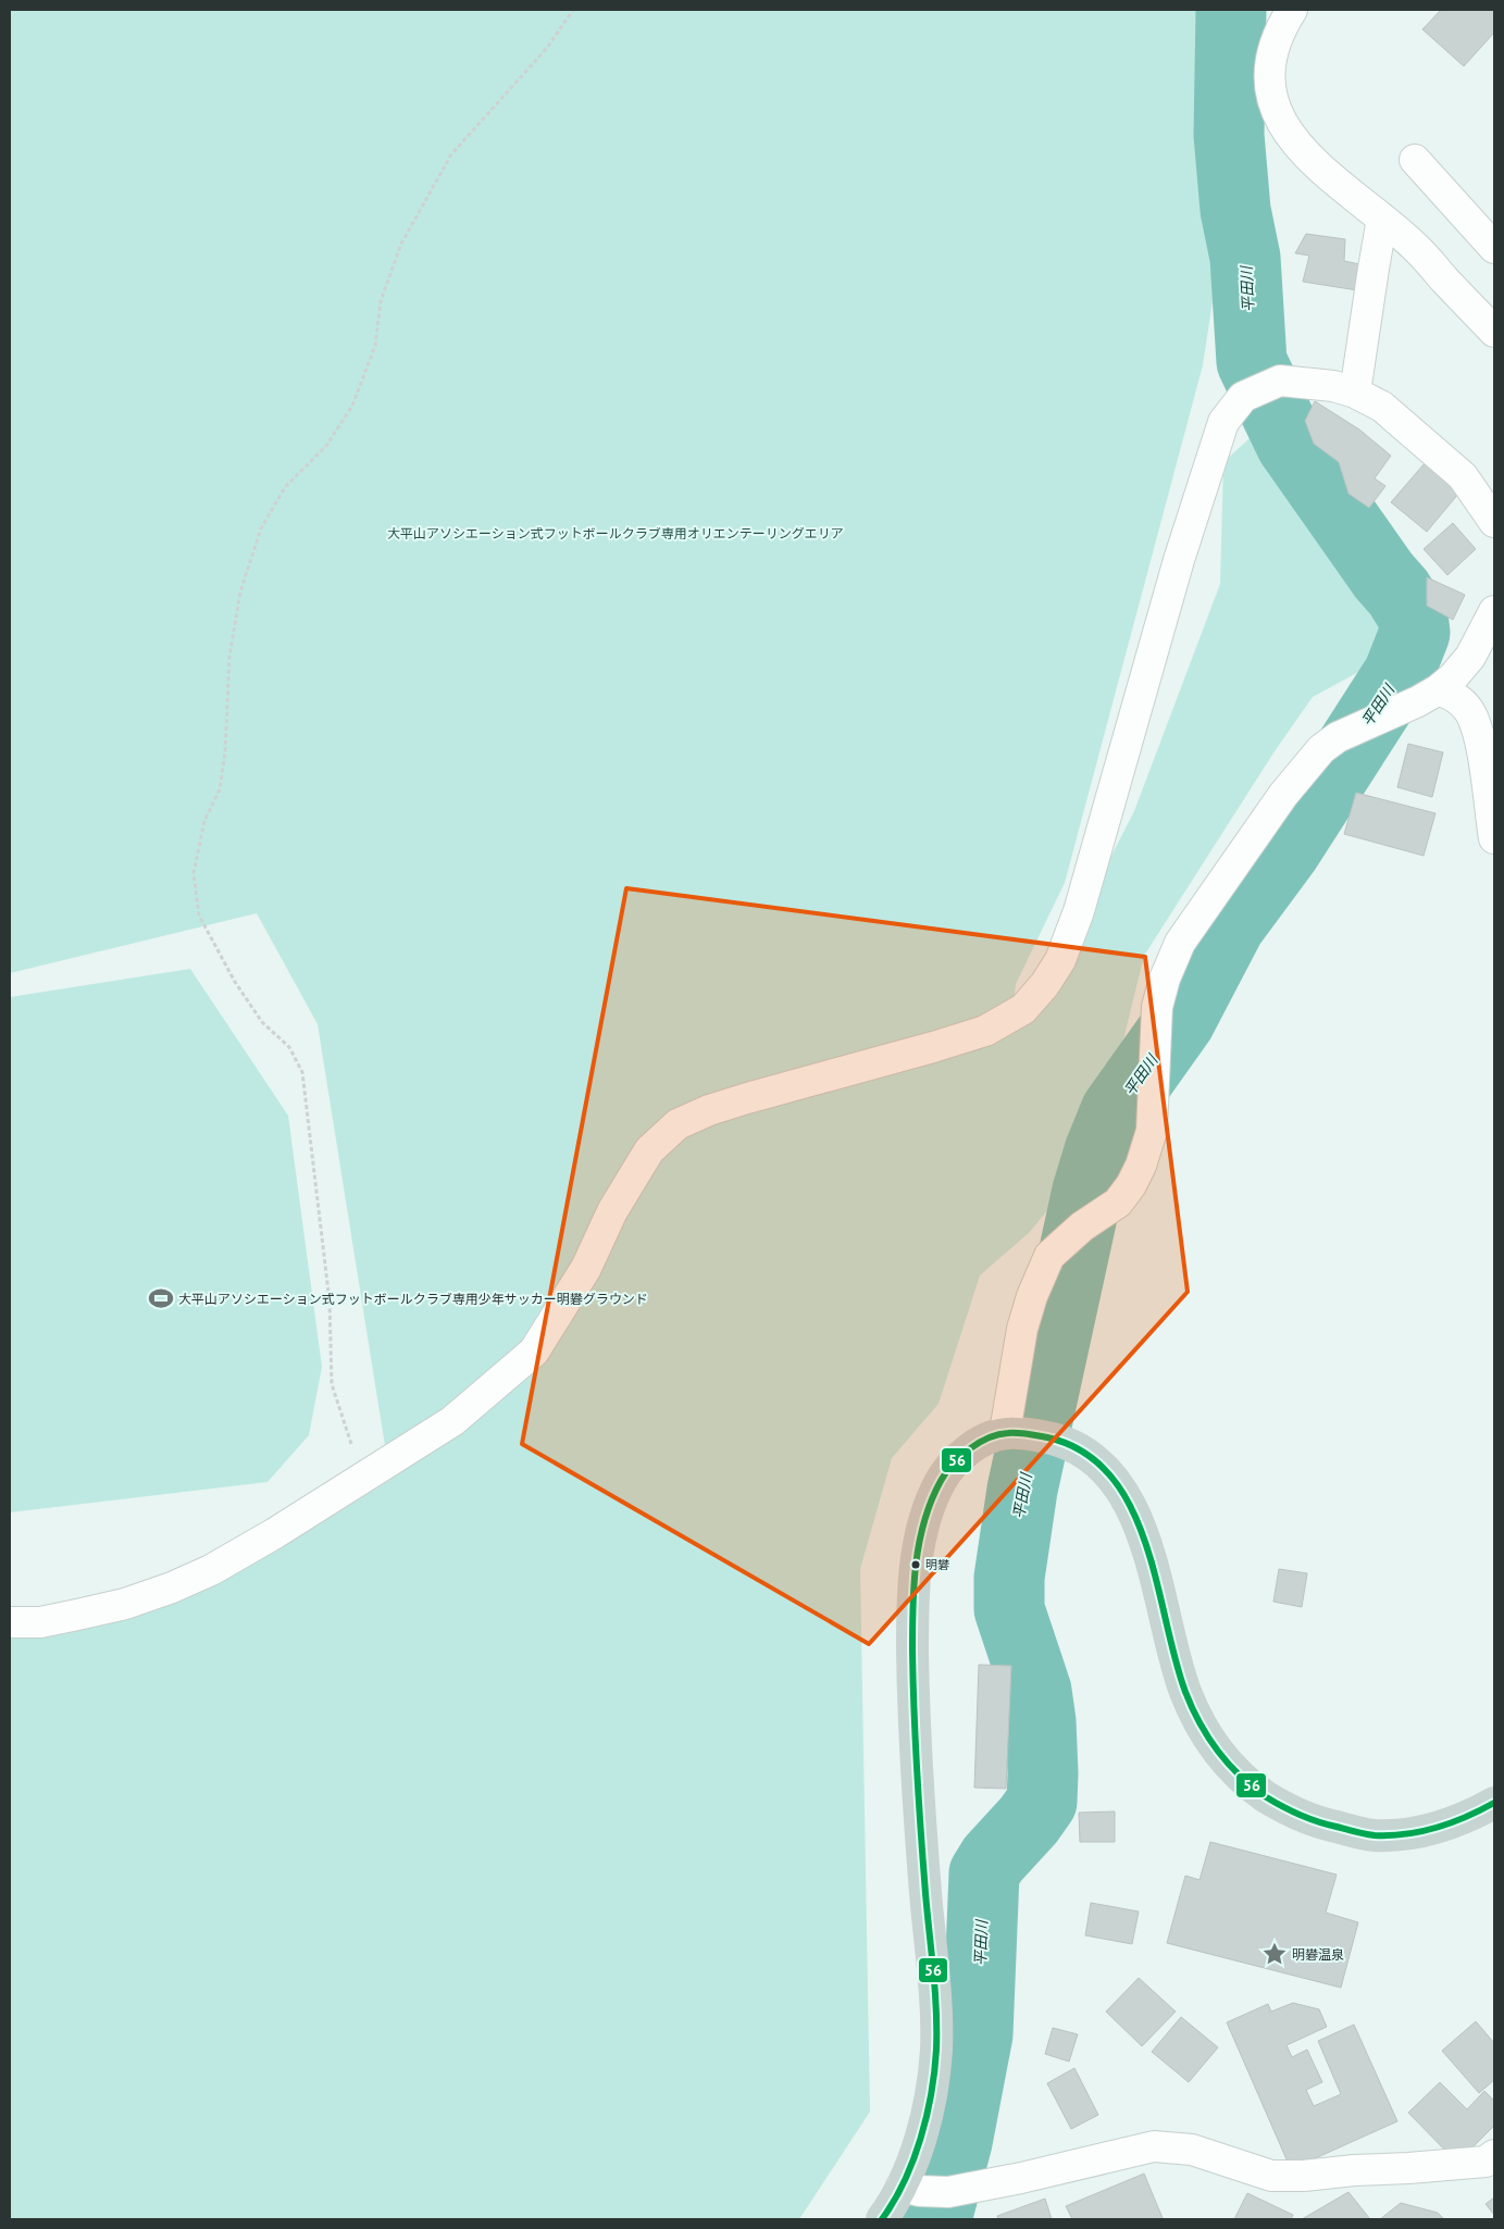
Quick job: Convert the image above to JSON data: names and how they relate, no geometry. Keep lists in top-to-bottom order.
{
  "water": ["平田川"],
  "parks": ["大平山アソシエーション式フットボールクラブ専用オリエンテーリングエリア"],
  "places": {
    "sports": ["大平山アソシエーション式フットボールクラブ専用少年サッカー明礬グラウンド"],
    "other": ["明礬"],
    "place": ["明礬温泉"]
  },
  "lines": ["transit line 56"]
}
